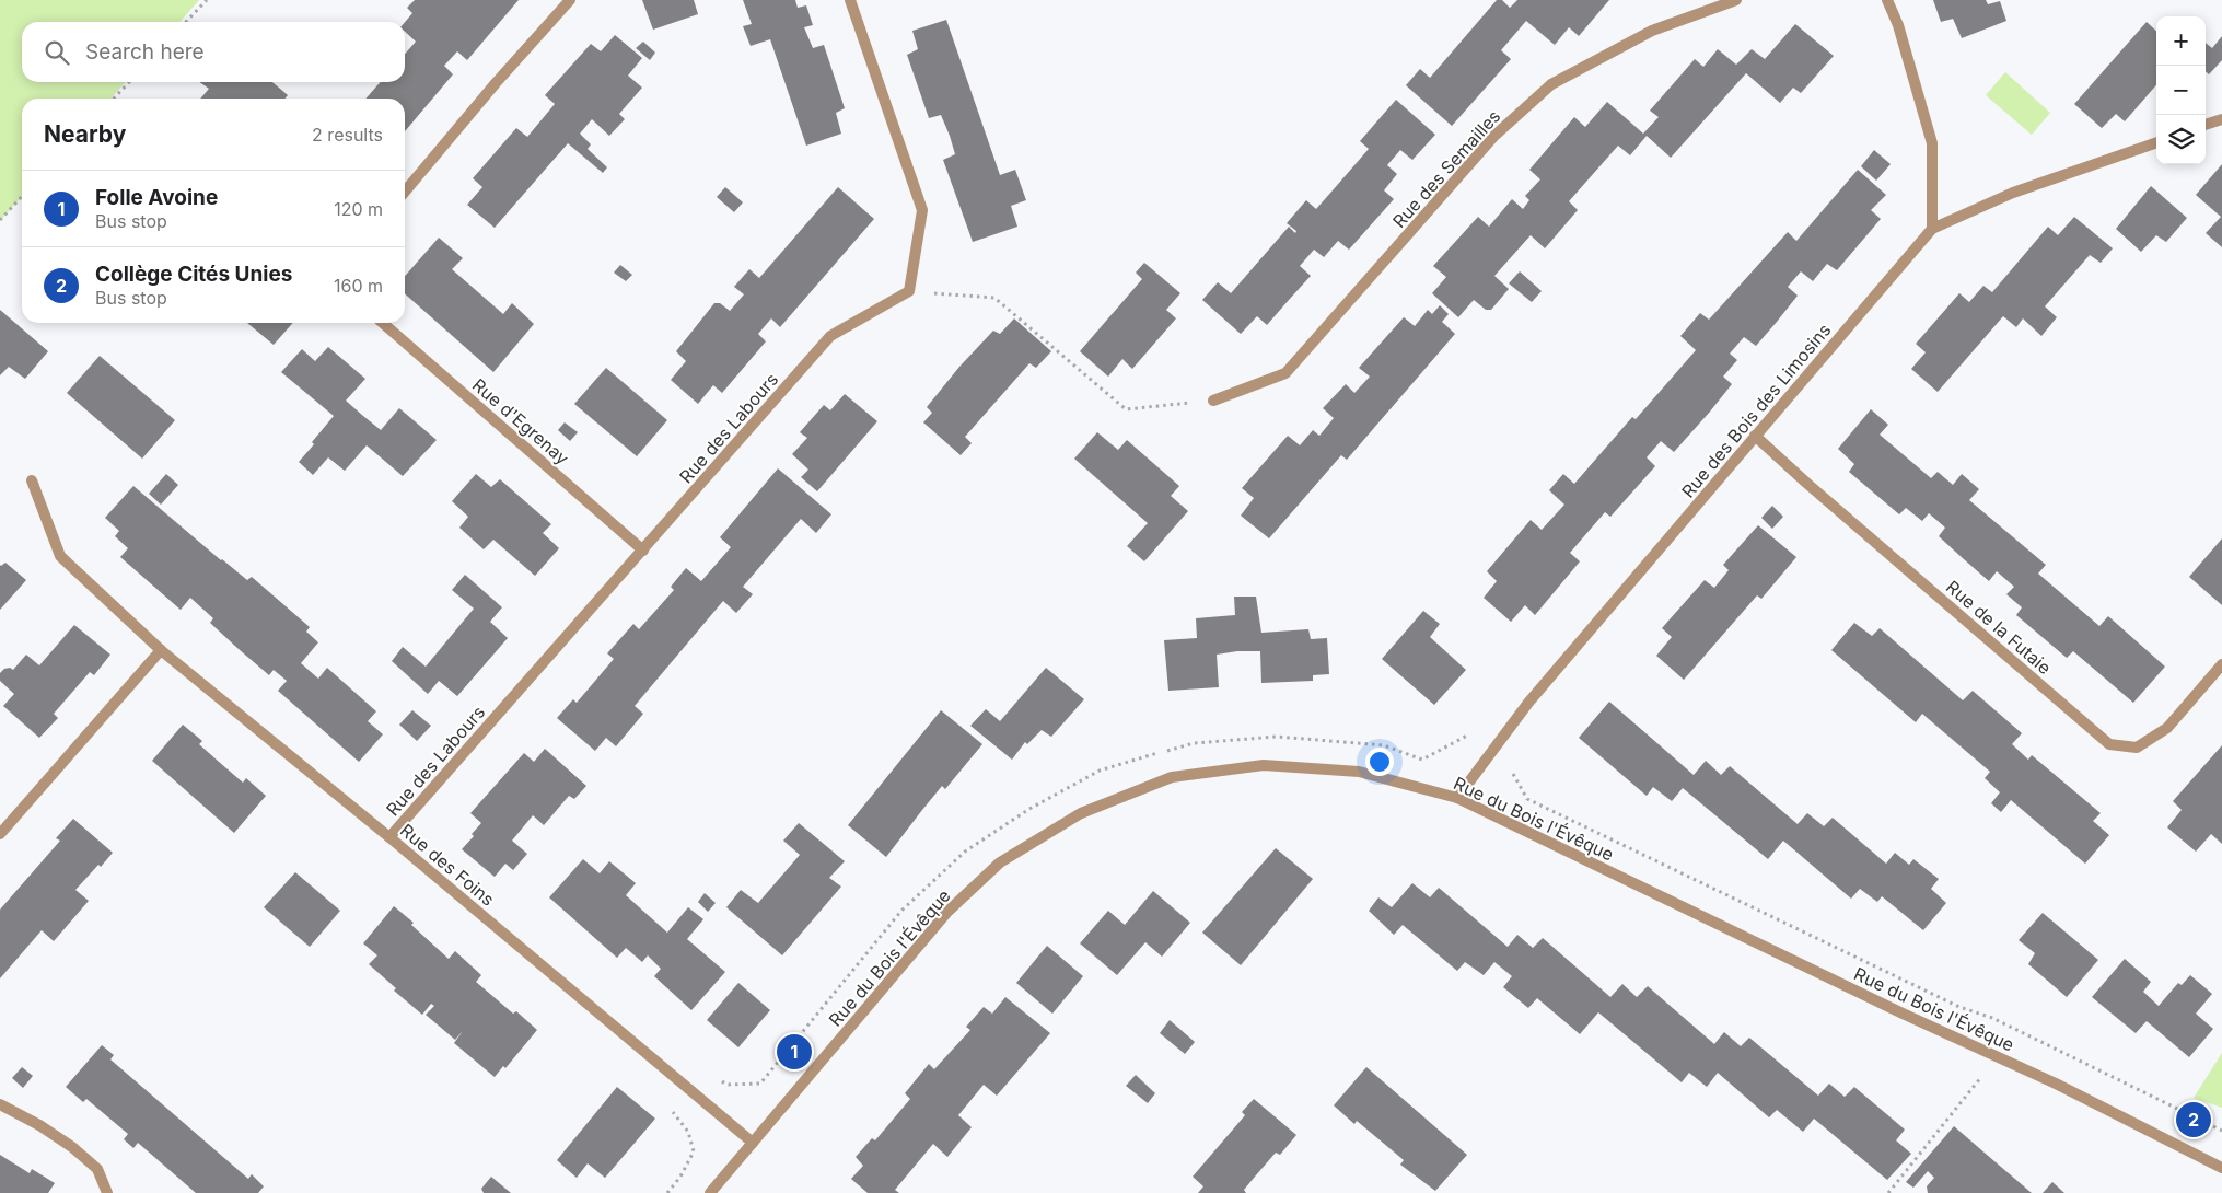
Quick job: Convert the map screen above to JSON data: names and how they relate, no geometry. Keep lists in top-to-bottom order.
{
  "streets": {
    "street": [
      "Rue des Semailles",
      "Rue des Bois des Limosins",
      "Rue d'Egrenay",
      "Rue des Labours",
      "Rue de la Futaie",
      "Rue du Bois l'Évêque",
      "Rue des Foins"
    ]
  },
  "crossings": [
    ["Rue des Bois des Limosins", "Rue de la Futaie"],
    ["Rue des Bois des Limosins", "Rue du Bois l'Évêque"],
    ["Rue d'Egrenay", "Rue des Labours"],
    ["Rue des Labours", "Rue des Foins"],
    ["Rue du Bois l'Évêque", "Rue des Foins"]
  ],
  "page": {
    "map_buttons": ["+", "−"],
    "search": "Search here",
    "heading": ["Nearby", "2 results"],
    "list": [
      {
        "mark": "1",
        "name": "Folle Avoine",
        "note": "Bus stop",
        "value": "120 m"
      },
      {
        "mark": "2",
        "name": "Collège Cités Unies",
        "note": "Bus stop",
        "value": "160 m"
      }
    ],
    "pins": ["1", "2"]
  }
}
